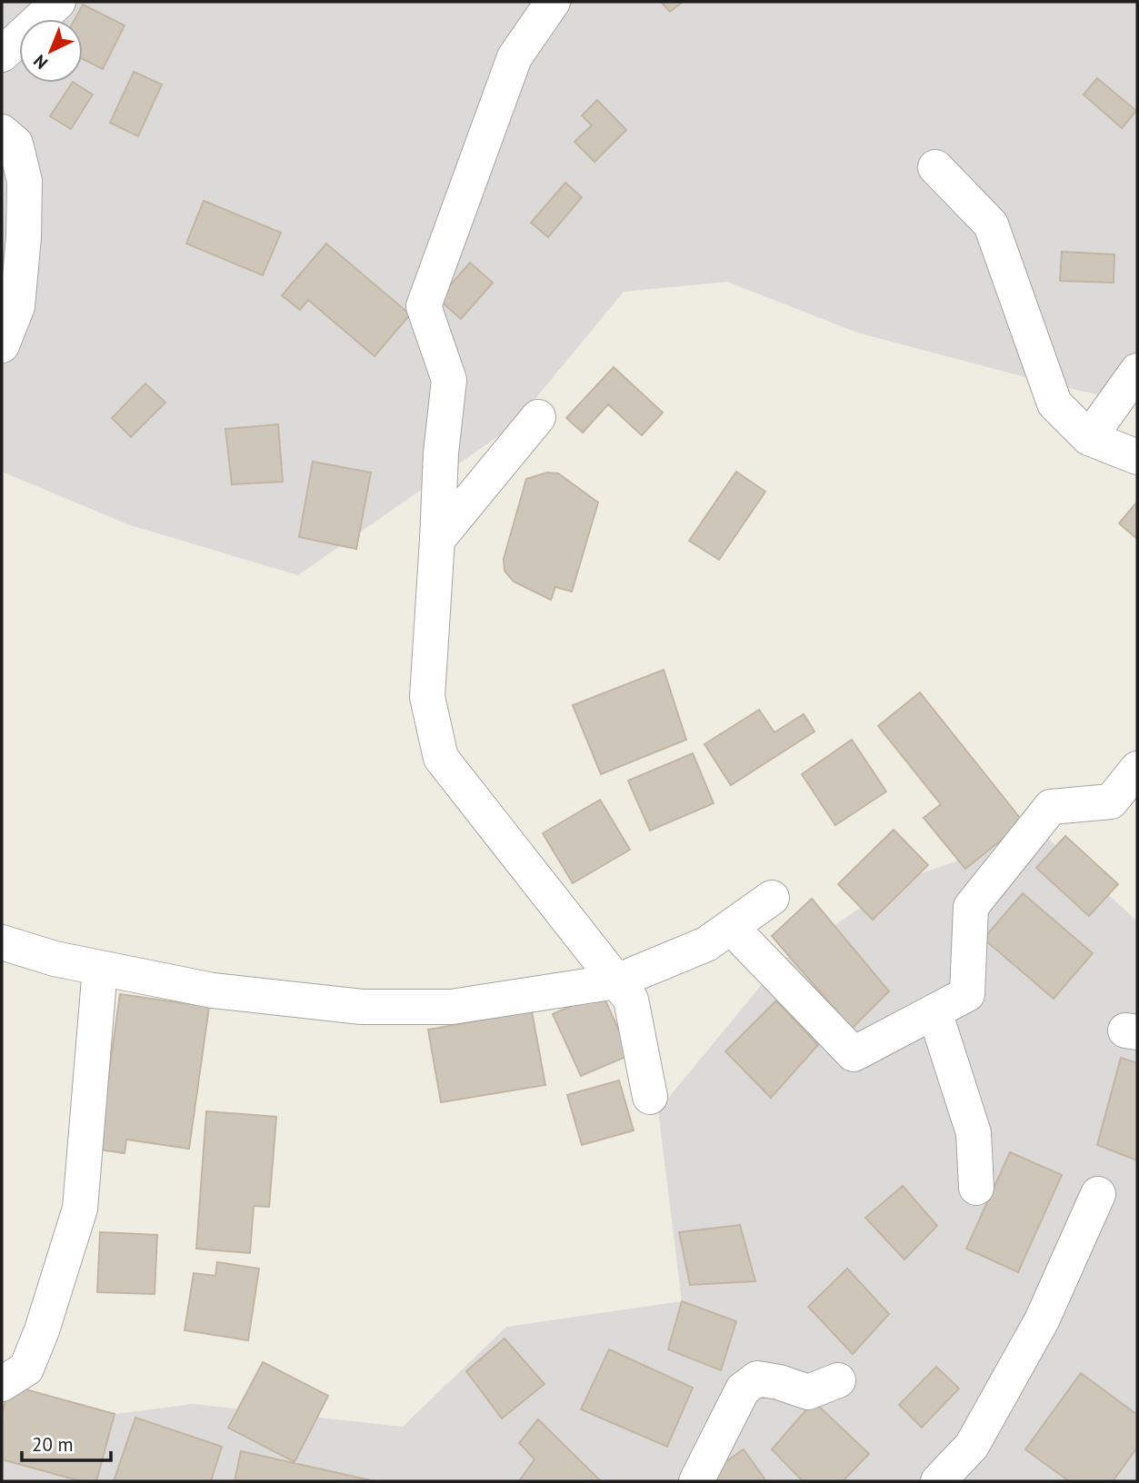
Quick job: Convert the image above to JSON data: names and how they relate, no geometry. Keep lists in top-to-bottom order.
{
  "scale_bar": "20 m",
  "north": "bottom left"
}
